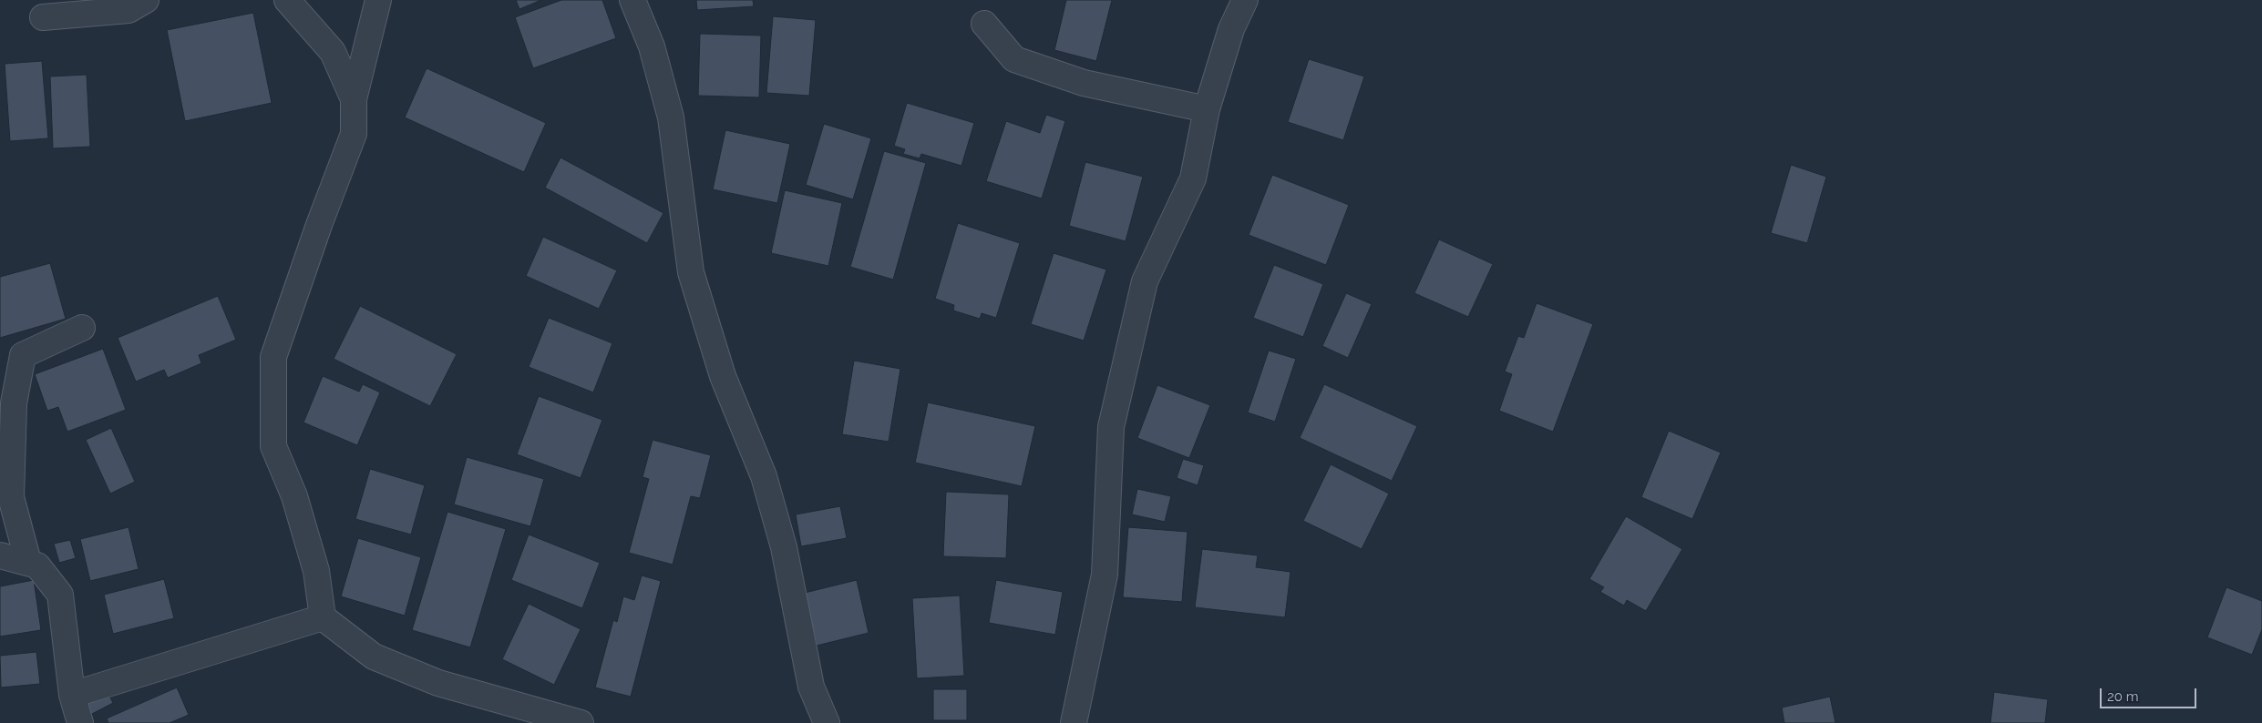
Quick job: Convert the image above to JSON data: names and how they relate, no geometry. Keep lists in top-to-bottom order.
{
  "scale_bar": "20 m"
}
